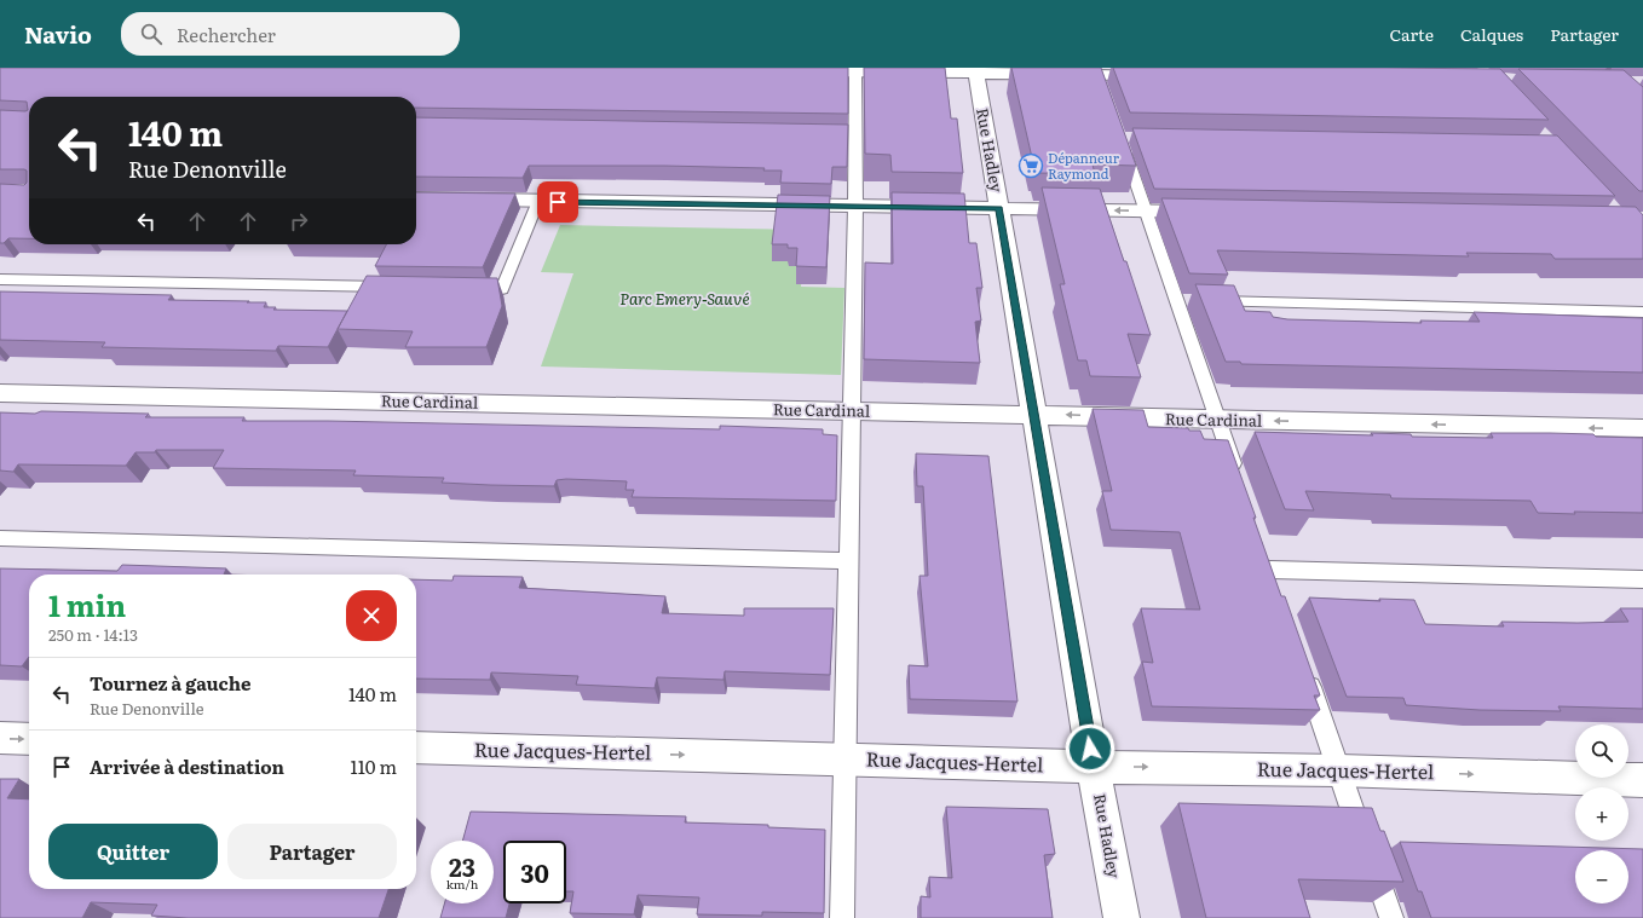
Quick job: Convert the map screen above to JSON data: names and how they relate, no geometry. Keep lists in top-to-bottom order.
{
  "streets": {
    "street": ["Rue Hadley", "Rue Cardinal", "Rue Jacques-Hertel"]
  },
  "crossings": [
    ["Rue Hadley", "Rue Cardinal"],
    ["Rue Hadley", "Rue Jacques-Hertel"]
  ],
  "one_way": ["Rue Cardinal", "Rue Jacques-Hertel"],
  "parks": ["Parc Emery-Sauvé"],
  "places": {
    "supermarket": ["Dépanneur Raymond"]
  },
  "page": {
    "header": "Navio",
    "search": "Rechercher",
    "nav": ["Carte", "Calques", "Partager"],
    "turn": ["140 m", "Rue Denonville"],
    "heading": ["1 min", "250 m · 14:13"],
    "list": [
      {
        "name": "Tournez à gauche",
        "note": "Rue Denonville",
        "value": "140 m"
      },
      {
        "name": "Arrivée à destination",
        "value": "110 m"
      }
    ],
    "map_buttons": ["+", "−"],
    "buttons": ["Quitter", "Partager"],
    "speed": "23 km/h",
    "limit": "30"
  }
}
